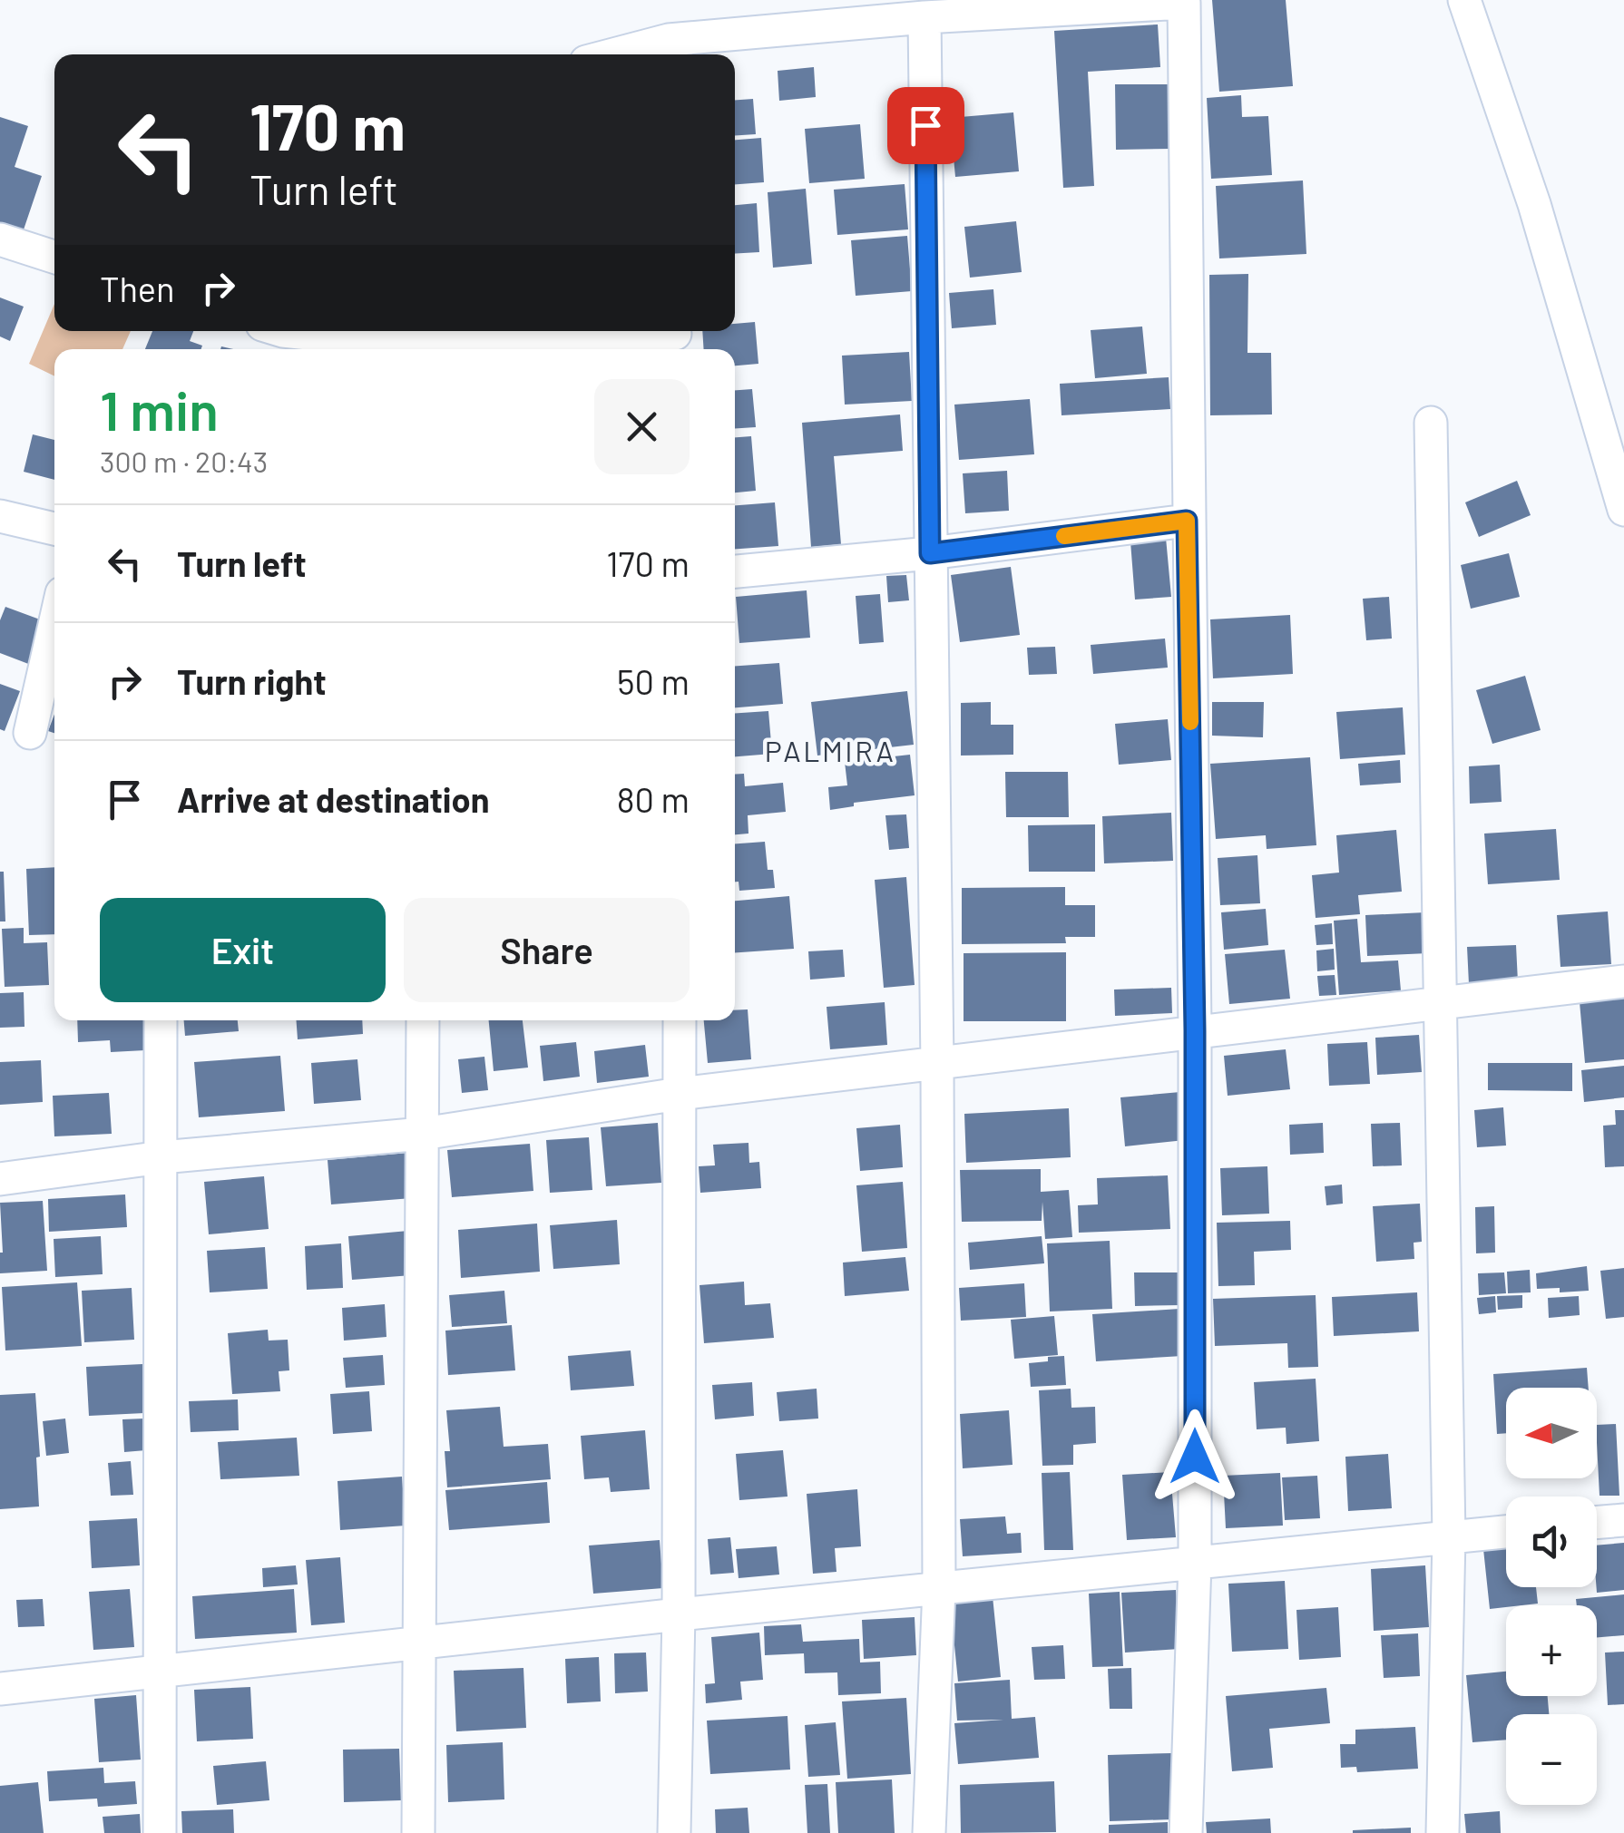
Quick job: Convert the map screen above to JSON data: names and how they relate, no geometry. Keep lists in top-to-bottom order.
{
  "districts": ["PALMIRA"],
  "north": "left",
  "page": {
    "turn": ["170 m", "Turn left"],
    "then": "Then",
    "heading": ["1 min", "300 m · 20:43"],
    "list": [
      {
        "name": "Turn left",
        "value": "170 m"
      },
      {
        "name": "Turn right",
        "value": "50 m"
      },
      {
        "name": "Arrive at destination",
        "value": "80 m"
      }
    ],
    "buttons": ["Exit", "Share"],
    "map_buttons": ["+", "−"]
  }
}
